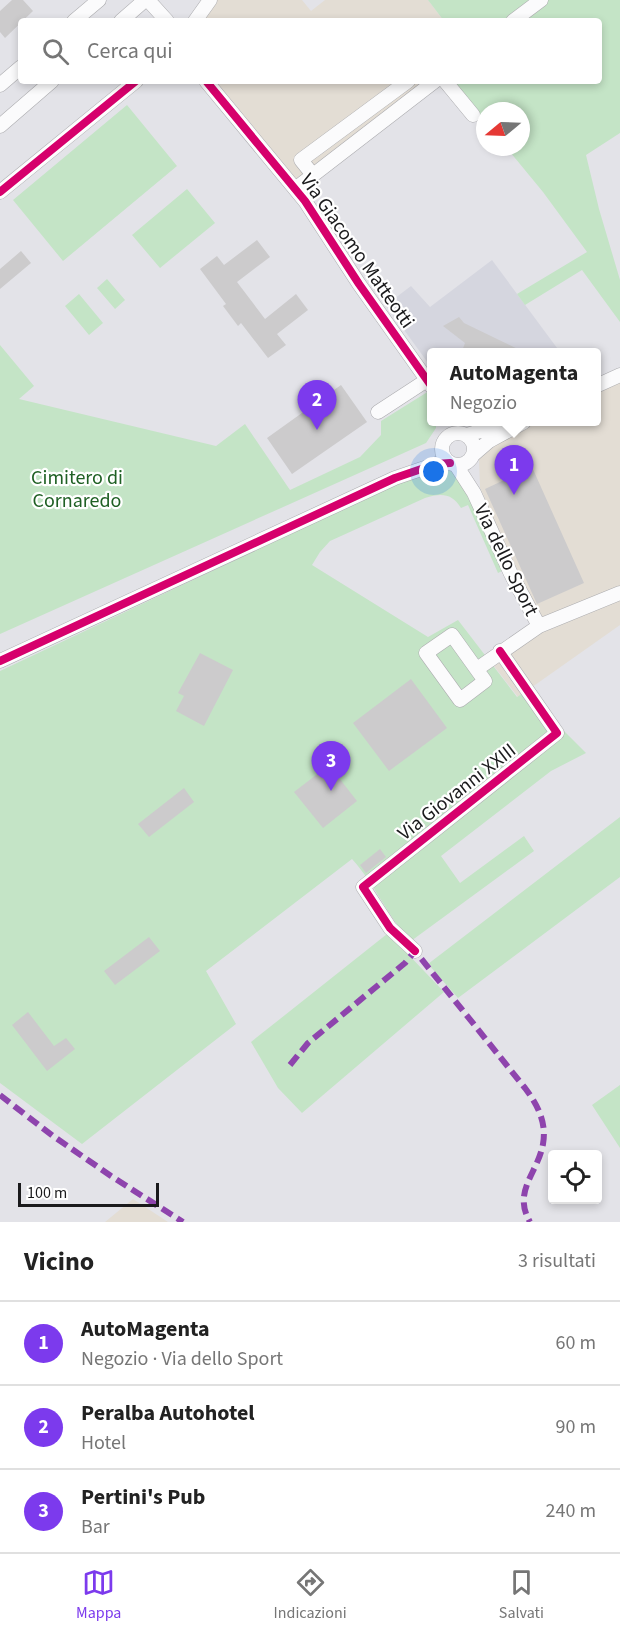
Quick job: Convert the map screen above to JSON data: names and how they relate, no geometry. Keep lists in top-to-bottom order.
{
  "streets": {
    "street": ["Via Giacomo Matteotti", "Via dello Sport", "Via Giovanni XXIII"]
  },
  "parks": ["Cimitero di Cornaredo"],
  "scale_bar": "100 m",
  "north": "left",
  "page": {
    "search": "Cerca qui",
    "popup": ["AutoMagenta", "Negozio"],
    "pins": ["2", "1", "3"],
    "scale": "100 m",
    "heading": ["Vicino", "3 risultati"],
    "list": [
      {
        "mark": "1",
        "name": "AutoMagenta",
        "note": "Negozio · Via dello Sport",
        "value": "60 m"
      },
      {
        "mark": "2",
        "name": "Peralba Autohotel",
        "note": "Hotel",
        "value": "90 m"
      },
      {
        "mark": "3",
        "name": "Pertini's Pub",
        "note": "Bar",
        "value": "240 m"
      }
    ],
    "nav": ["Mappa", "Indicazioni", "Salvati"]
  }
}
